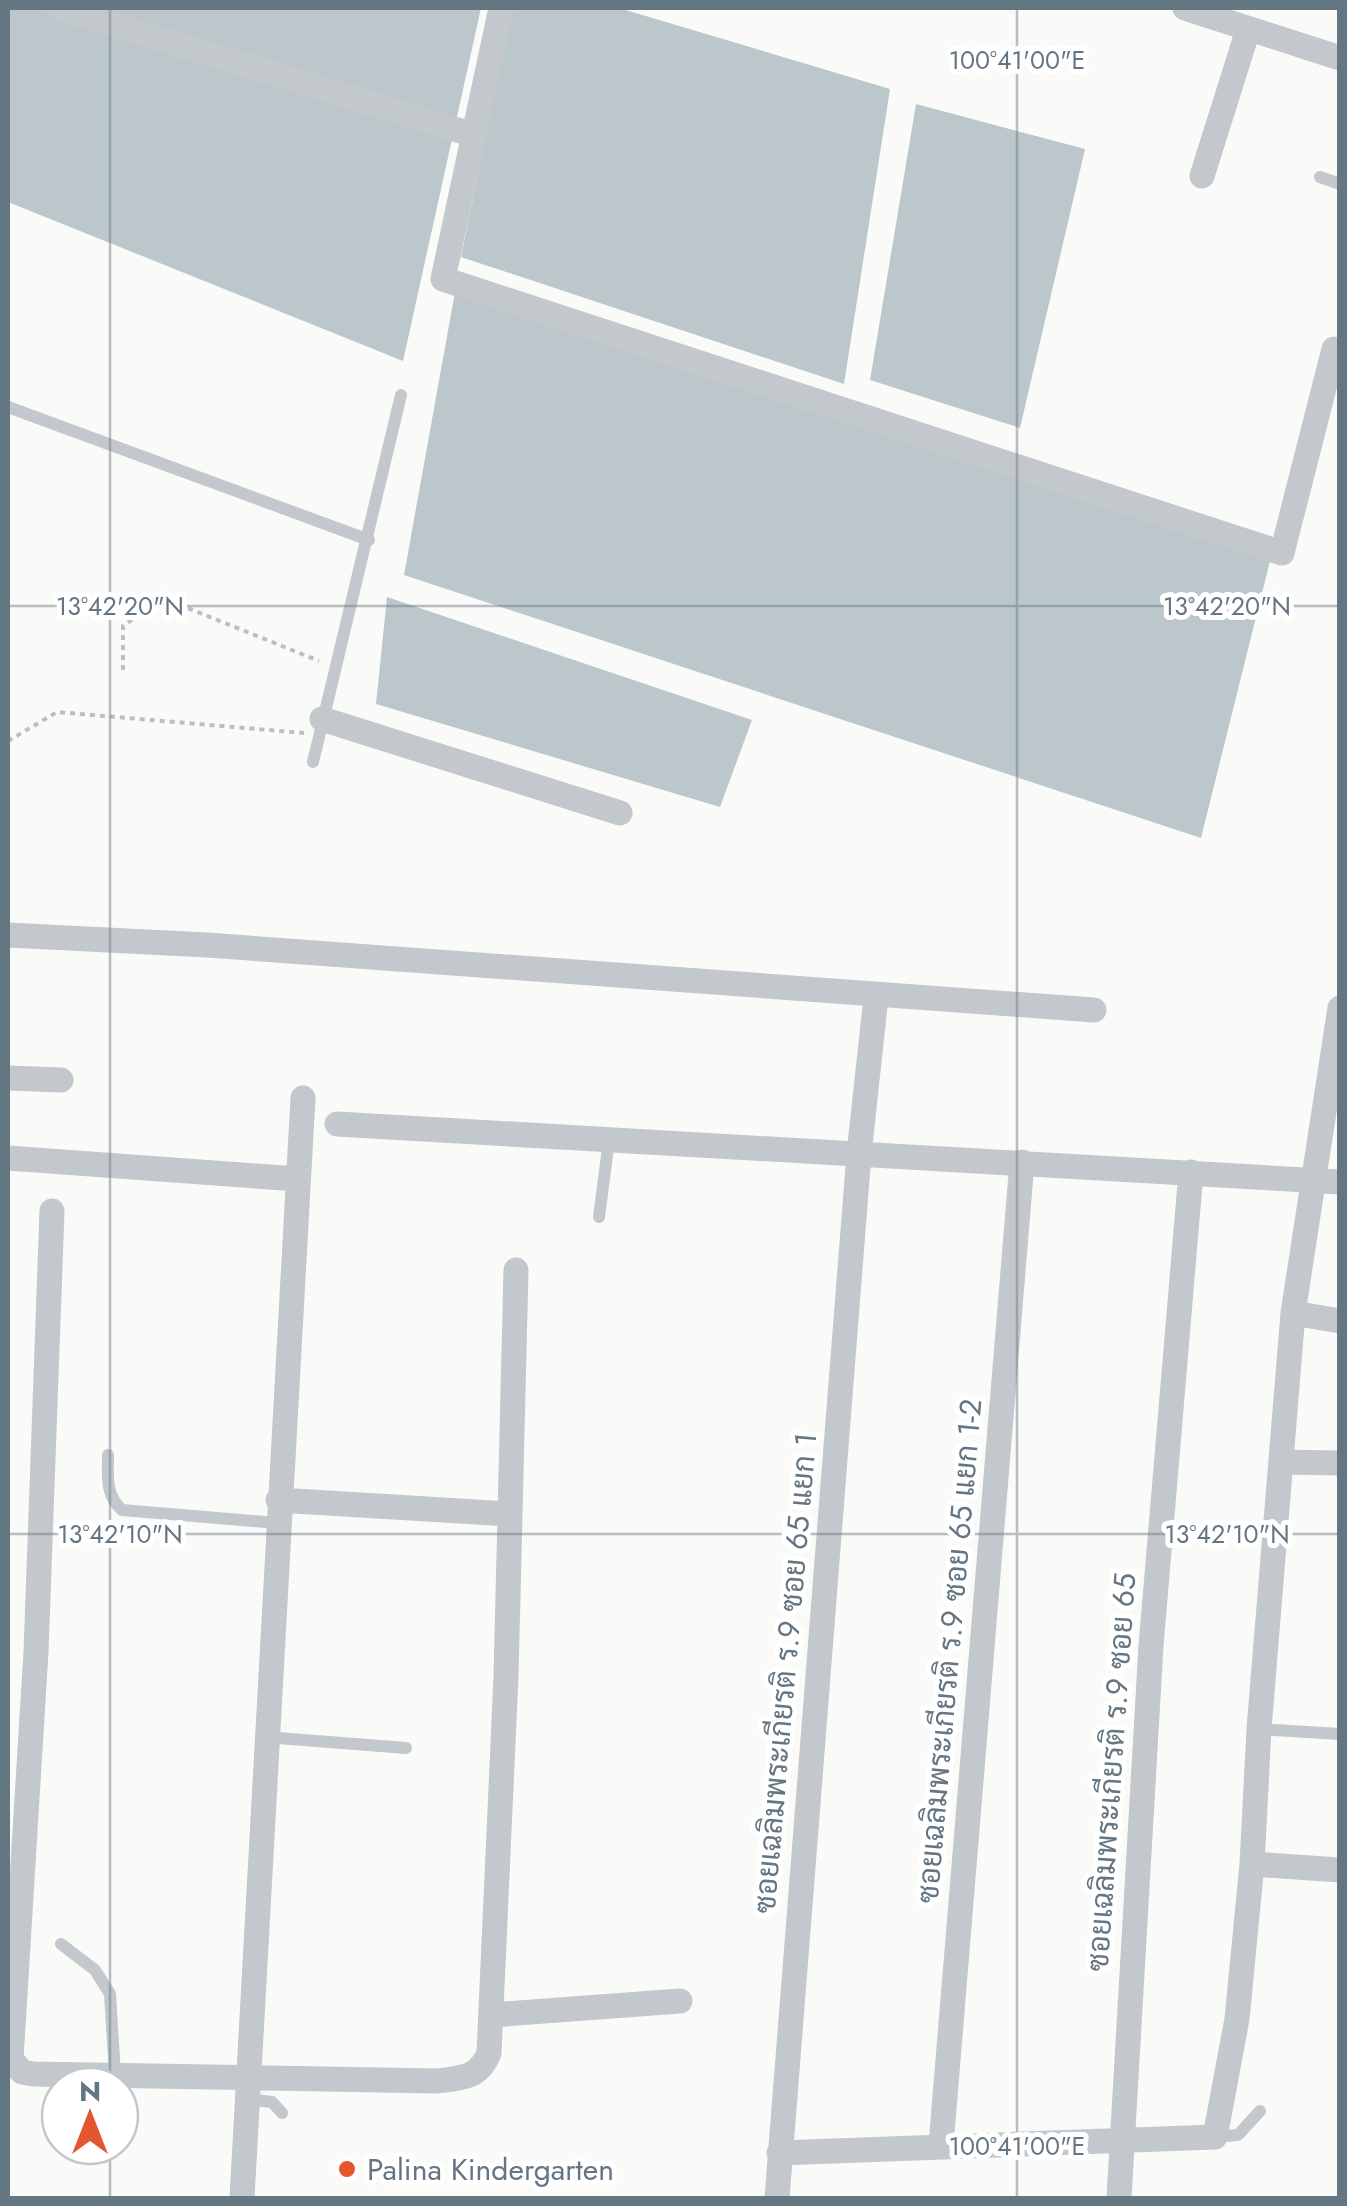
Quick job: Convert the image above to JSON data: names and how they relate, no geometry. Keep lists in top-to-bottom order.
{
  "streets": {
    "street": ["ซอยเฉลิมพระเกียรติ ร.9 ซอย 65 แยก 1-2", "ซอยเฉลิมพระเกียรติ ร.9 ซอย 65 แยก 1", "ซอยเฉลิมพระเกียรติ ร.9 ซอย 65"]
  },
  "places": ["Palina Kindergarten"],
  "north": "top",
  "coordinates": ["100°41'00\"E", "13°42'20\"N", "13°42'10\"N"]
}
